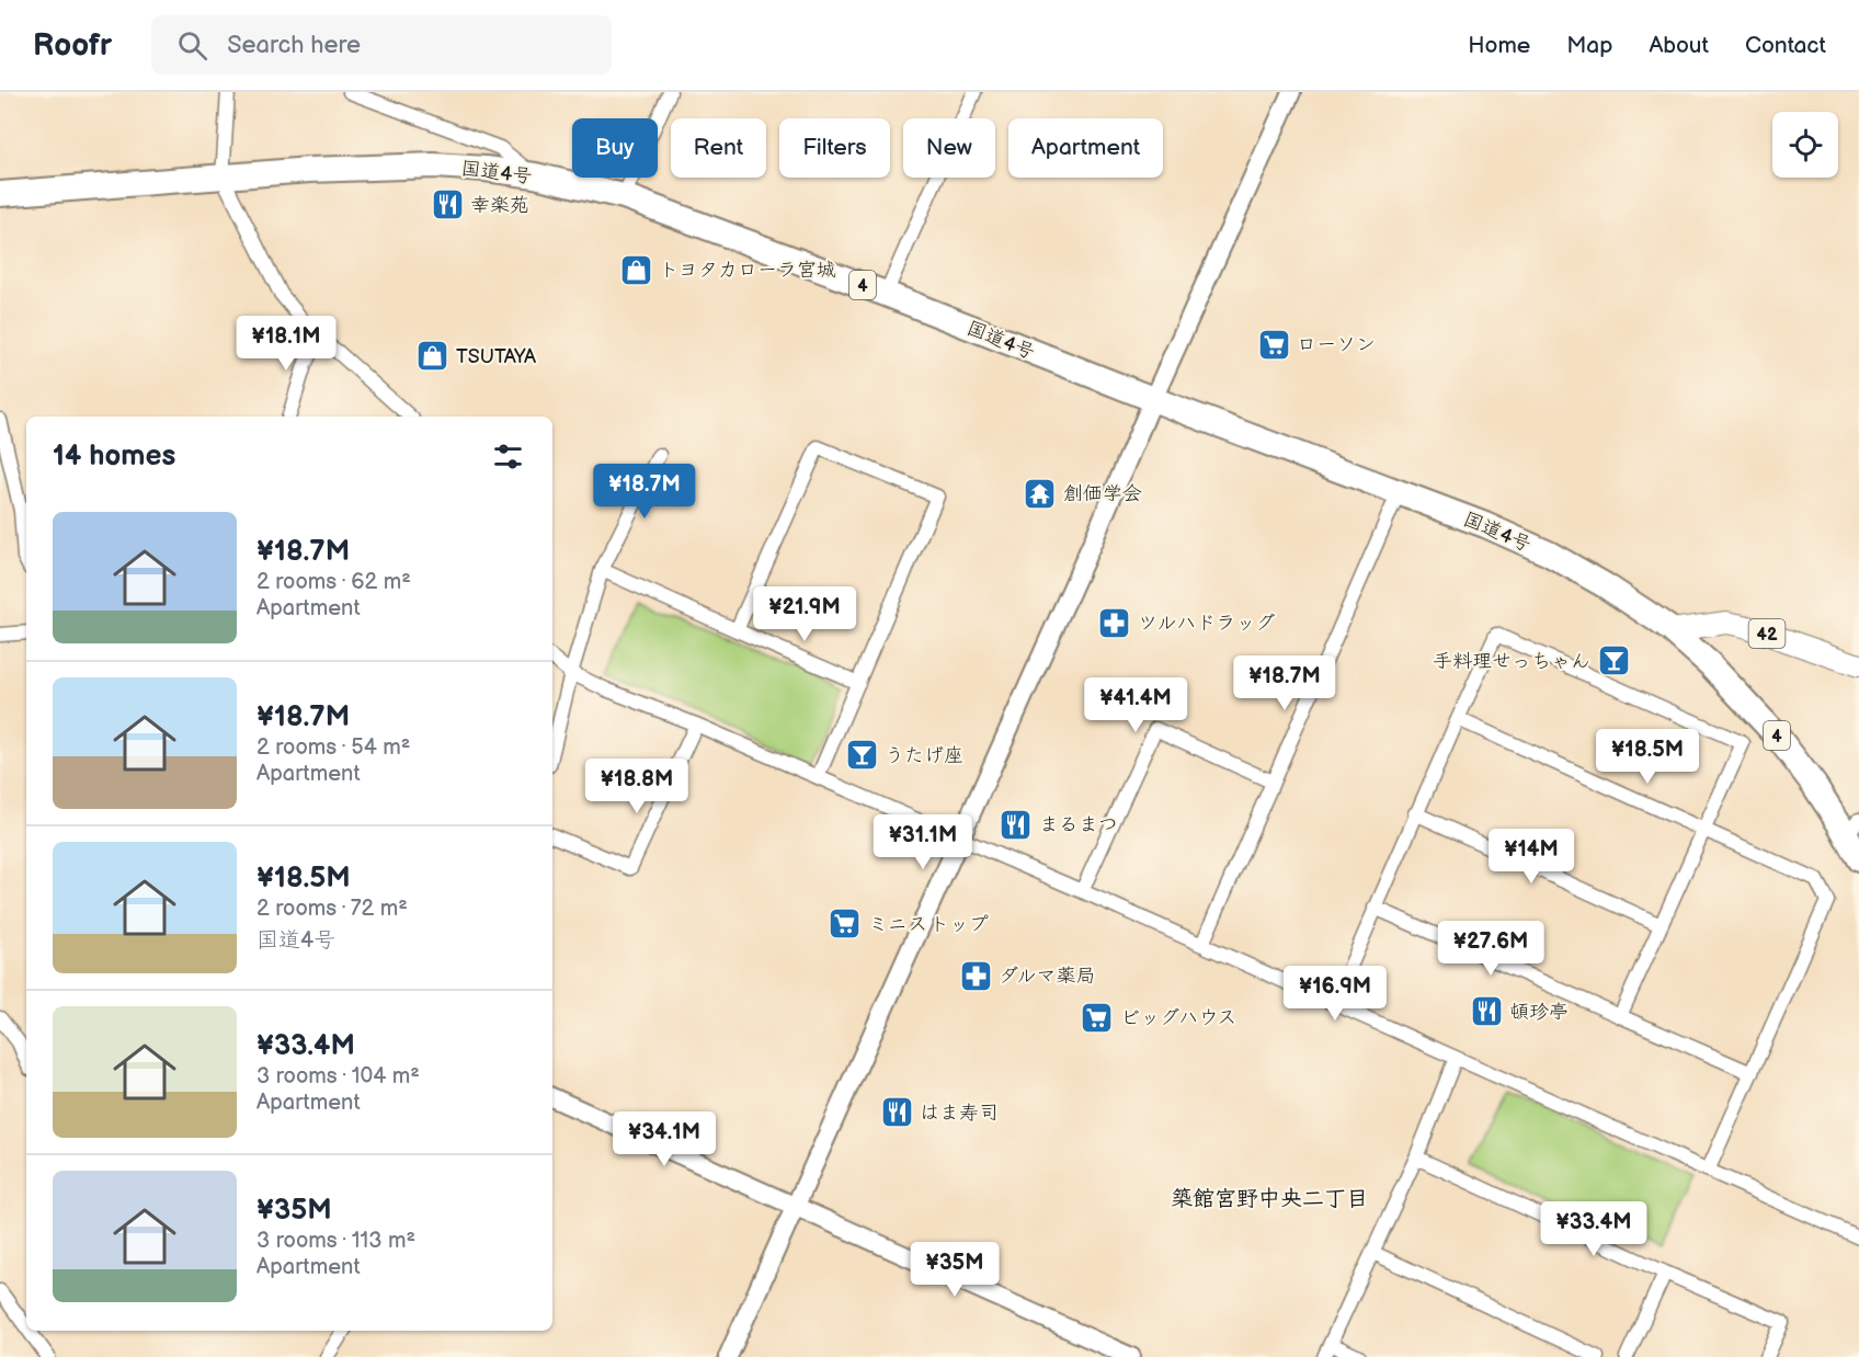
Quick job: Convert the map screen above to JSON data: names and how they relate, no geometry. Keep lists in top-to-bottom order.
{
  "streets": {
    "highway": ["国道4号", "4"],
    "main road": ["42"]
  },
  "crossings": [
    ["国道4号", "42"]
  ],
  "districts": ["築館宮野中央二丁目"],
  "places": {
    "restaurant": [
      "幸楽苑",
      "まるまつ",
      "頓珍亭",
      "はま寿司"
    ],
    "shop": ["トヨタカローラ宮城", "TSUTAYA"],
    "supermarket": ["ローソン", "ミニストップ", "ビッグハウス"],
    "temple": ["創価学会"],
    "pharmacy": ["ツルハドラッグ", "ダルマ薬局"],
    "bar": ["手料理せっちゃん", "うたげ座"]
  },
  "page": {
    "header": "Roofr",
    "search": "Search here",
    "nav": [
      "Home",
      "Map",
      "About",
      "Contact"
    ],
    "chip": [
      "Buy",
      "Rent",
      "Filters",
      "New",
      "Apartment"
    ],
    "price": [
      "¥18.1M",
      "¥18.7M",
      "¥21.9M",
      "¥18.7M",
      "¥41.4M",
      "¥18.5M",
      "¥18.8M",
      "¥31.1M",
      "¥14M",
      "¥27.6M",
      "¥16.9M",
      "¥34.1M",
      "¥33.4M",
      "¥35M"
    ],
    "heading": "14 homes",
    "list": [
      {
        "name": "¥18.7M",
        "note": "2 rooms · 62 m² · Apartment"
      },
      {
        "name": "¥18.7M",
        "note": "2 rooms · 54 m² · Apartment"
      },
      {
        "name": "¥18.5M",
        "note": "2 rooms · 72 m² · 国道4号"
      },
      {
        "name": "¥33.4M",
        "note": "3 rooms · 104 m² · Apartment"
      },
      {
        "name": "¥35M",
        "note": "3 rooms · 113 m² · Apartment"
      }
    ]
  }
}
